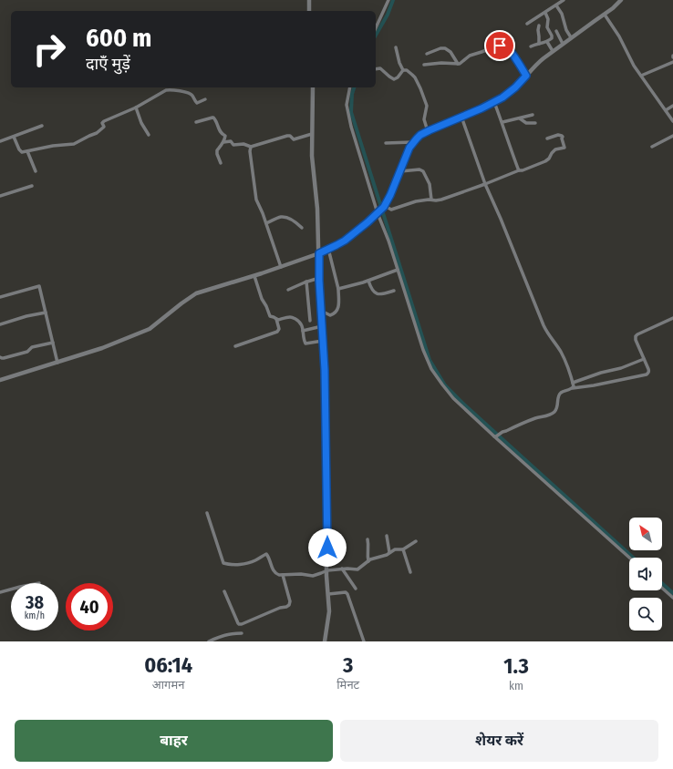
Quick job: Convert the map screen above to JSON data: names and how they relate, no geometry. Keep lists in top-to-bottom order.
{
  "north": "top left",
  "page": {
    "turn": ["600 m", "दाएँ मुड़ें"],
    "speed": "38 km/h",
    "limit": "40",
    "eta": [
      "06:14",
      "आगमन",
      "3",
      "मिनट",
      "1.3",
      "km"
    ],
    "buttons": ["बाहर", "शेयर करें"]
  }
}
